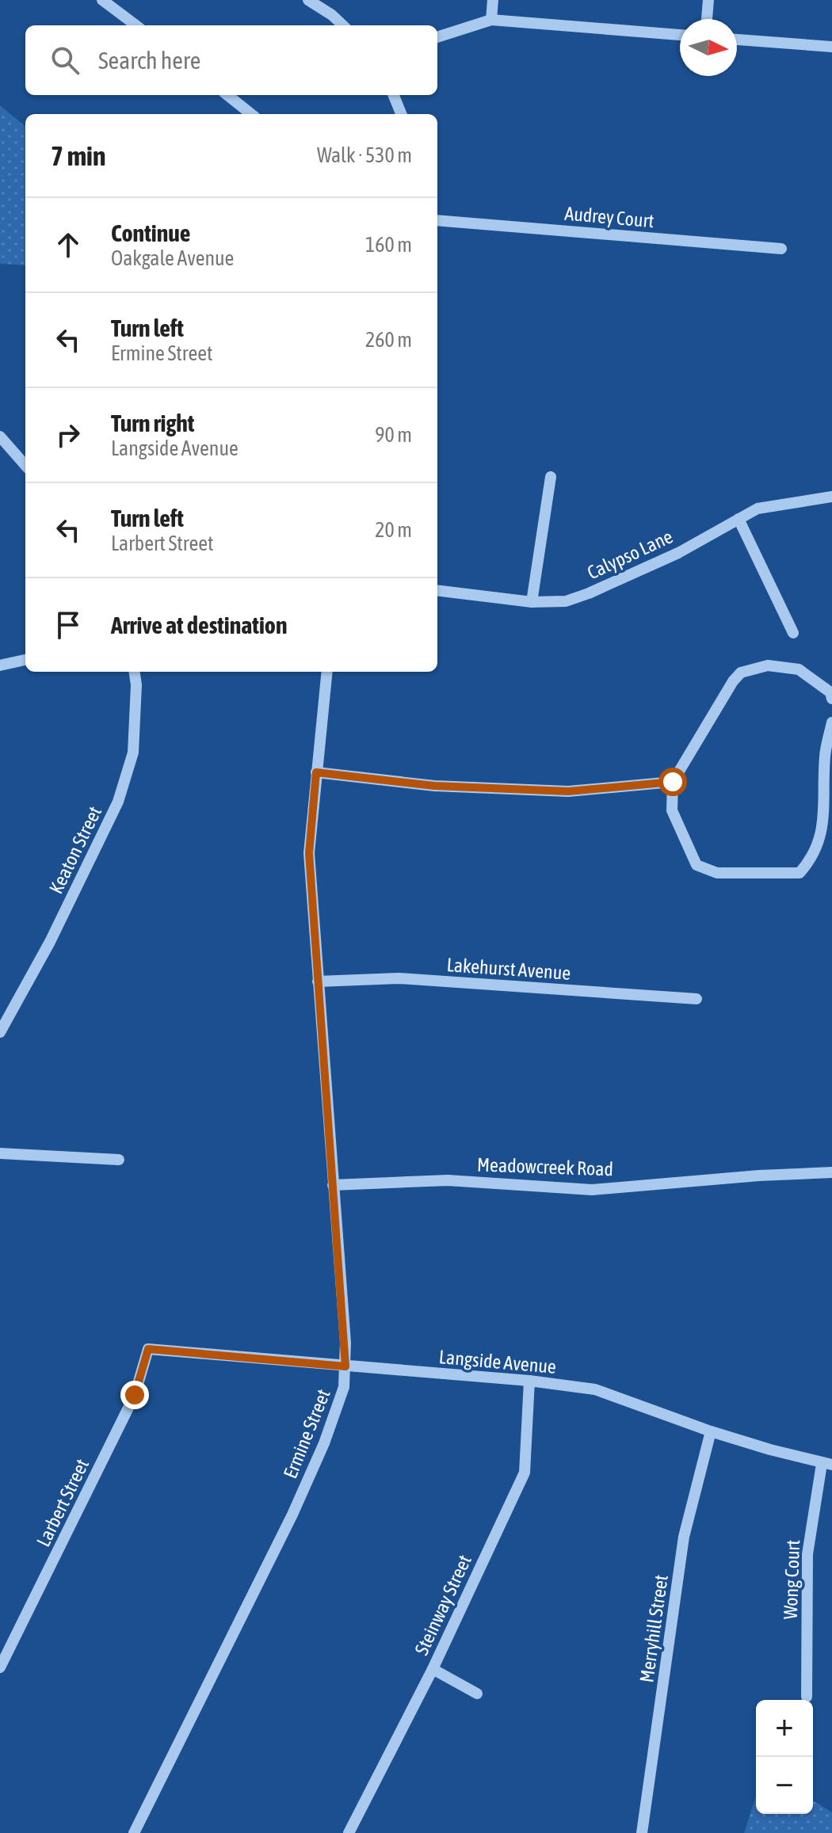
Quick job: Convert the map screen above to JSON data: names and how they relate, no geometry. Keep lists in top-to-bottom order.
{
  "streets": {
    "street": [
      "Audrey Court",
      "Calypso Lane",
      "Keaton Street",
      "Lakehurst Avenue",
      "Meadowcreek Road",
      "Langside Avenue",
      "Ermine Street",
      "Larbert Street",
      "Wong Court",
      "Steinway Street",
      "Merryhill Street"
    ]
  },
  "crossings": [
    ["Lakehurst Avenue", "Ermine Street"],
    ["Meadowcreek Road", "Ermine Street"],
    ["Langside Avenue", "Ermine Street"],
    ["Langside Avenue", "Larbert Street"],
    ["Langside Avenue", "Wong Court"],
    ["Langside Avenue", "Steinway Street"],
    ["Langside Avenue", "Merryhill Street"]
  ],
  "north": "right",
  "page": {
    "search": "Search here",
    "heading": ["7 min", "Walk · 530 m"],
    "list": [
      ["Continue", "Oakgale Avenue", "160 m"],
      ["Turn left", "Ermine Street", "260 m"],
      ["Turn right", "Langside Avenue", "90 m"],
      ["Turn left", "Larbert Street", "20 m"],
      "Arrive at destination"
    ],
    "map_buttons": ["+", "−"]
  }
}
